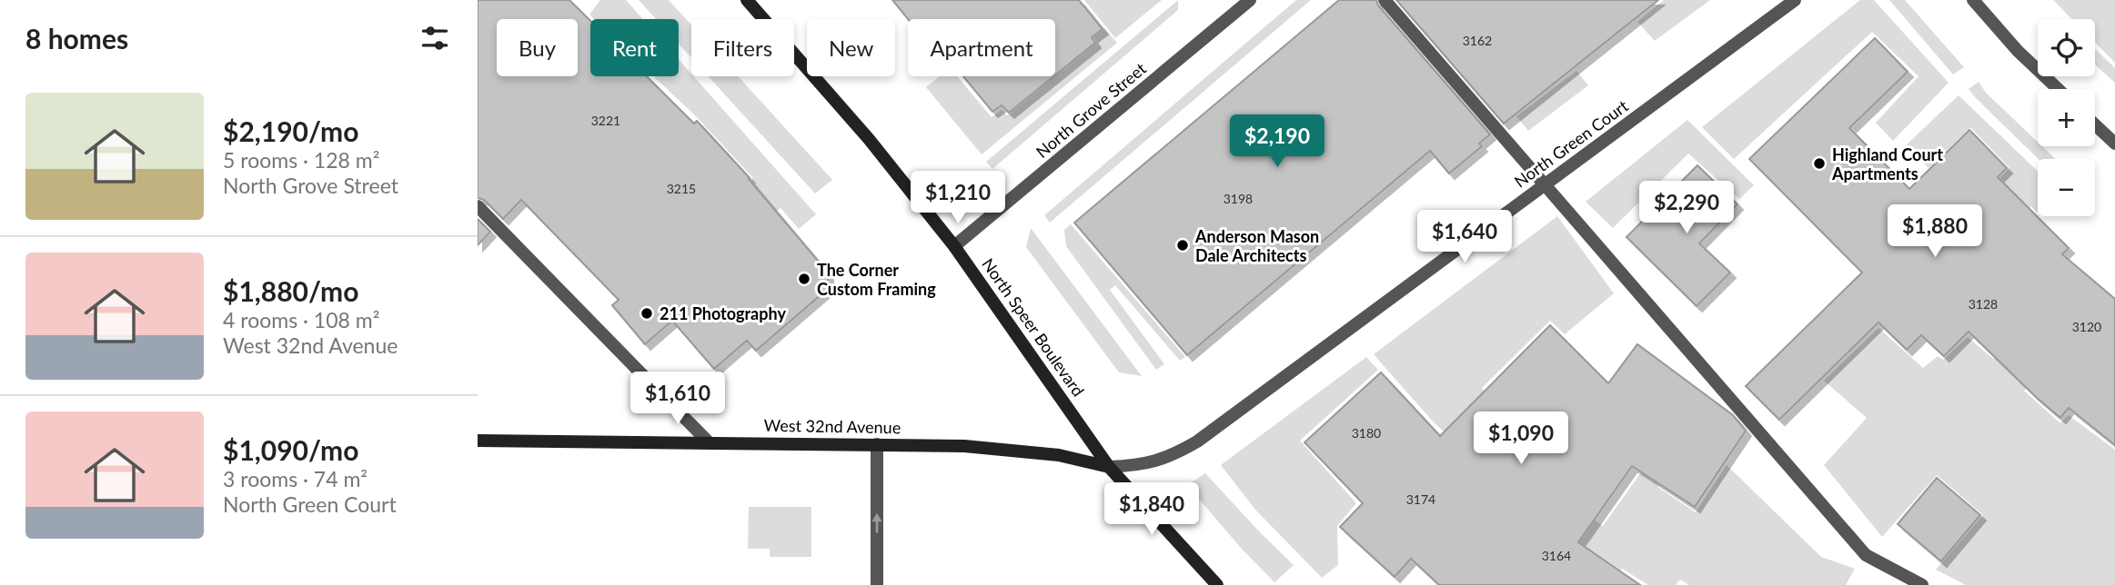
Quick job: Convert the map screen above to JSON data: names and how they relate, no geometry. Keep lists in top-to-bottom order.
{
  "streets": {
    "main road": ["North Speer Boulevard", "West 32nd Avenue"],
    "street": ["North Grove Street", "North Green Court"]
  },
  "crossings": [
    ["North Grove Street", "North Speer Boulevard"],
    ["North Green Court", "North Speer Boulevard"],
    ["North Green Court", "West 32nd Avenue"],
    ["North Speer Boulevard", "West 32nd Avenue"]
  ],
  "places": [
    "Highland Court Apartments",
    "Anderson Mason Dale Architects",
    "The Corner Custom Framing",
    "211 Photography"
  ],
  "house_numbers": [
    "3162",
    "3221",
    "3215",
    "3198",
    "3128",
    "3120",
    "3180",
    "3174",
    "3164"
  ],
  "page": {
    "heading": "8 homes",
    "map_buttons": ["+", "−"],
    "chip": [
      "Buy",
      "Rent",
      "Filters",
      "New",
      "Apartment"
    ],
    "list": [
      {
        "name": "$2,190/mo",
        "note": "5 rooms · 128 m² · North Grove Street"
      },
      {
        "name": "$1,880/mo",
        "note": "4 rooms · 108 m² · West 32nd Avenue"
      },
      {
        "name": "$1,090/mo",
        "note": "3 rooms · 74 m² · North Green Court"
      }
    ],
    "price": [
      "$2,190",
      "$1,210",
      "$2,290",
      "$1,880",
      "$1,640",
      "$1,610",
      "$1,090",
      "$1,840"
    ]
  }
}
